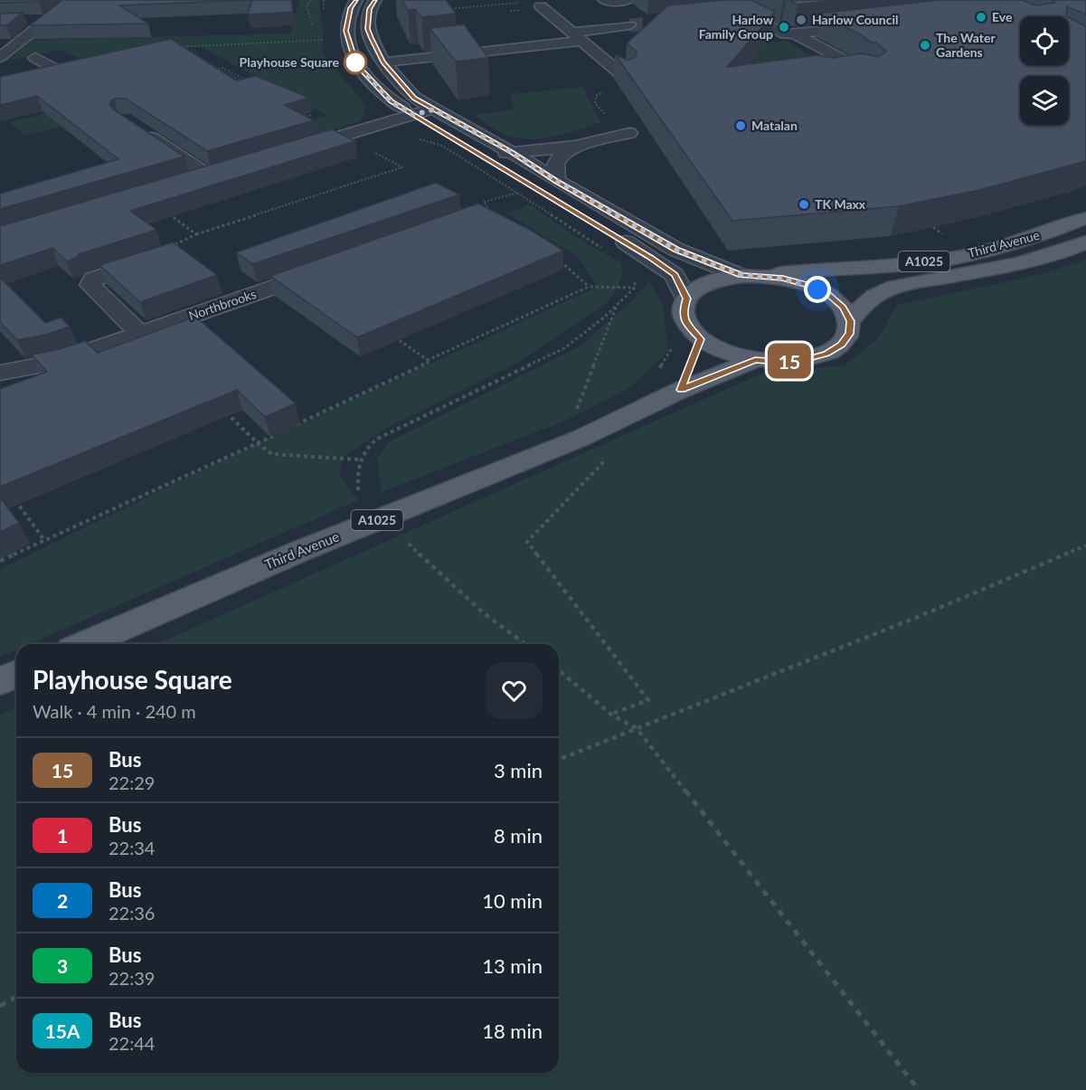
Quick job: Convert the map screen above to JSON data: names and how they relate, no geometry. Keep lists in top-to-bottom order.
{
  "streets": {
    "main road": ["Third Avenue", "A1025"],
    "street": ["Northbrooks"]
  },
  "crossings": [
    ["Third Avenue", "A1025"]
  ],
  "places": [
    "Eve",
    "Harlow Council",
    "Harlow Family Group",
    "The Water Gardens",
    "Playhouse Square",
    "Matalan",
    "TK Maxx"
  ],
  "lines": ["bus line 15"],
  "page": {
    "on_map": "15",
    "heading": ["Playhouse Square", "Walk · 4 min · 240 m"],
    "list": [
      {
        "mark": "15",
        "name": "Bus",
        "note": "22:29",
        "value": "3 min"
      },
      {
        "mark": "1",
        "name": "Bus",
        "note": "22:34",
        "value": "8 min"
      },
      {
        "mark": "2",
        "name": "Bus",
        "note": "22:36",
        "value": "10 min"
      },
      {
        "mark": "3",
        "name": "Bus",
        "note": "22:39",
        "value": "13 min"
      },
      {
        "mark": "15A",
        "name": "Bus",
        "note": "22:44",
        "value": "18 min"
      }
    ]
  }
}
